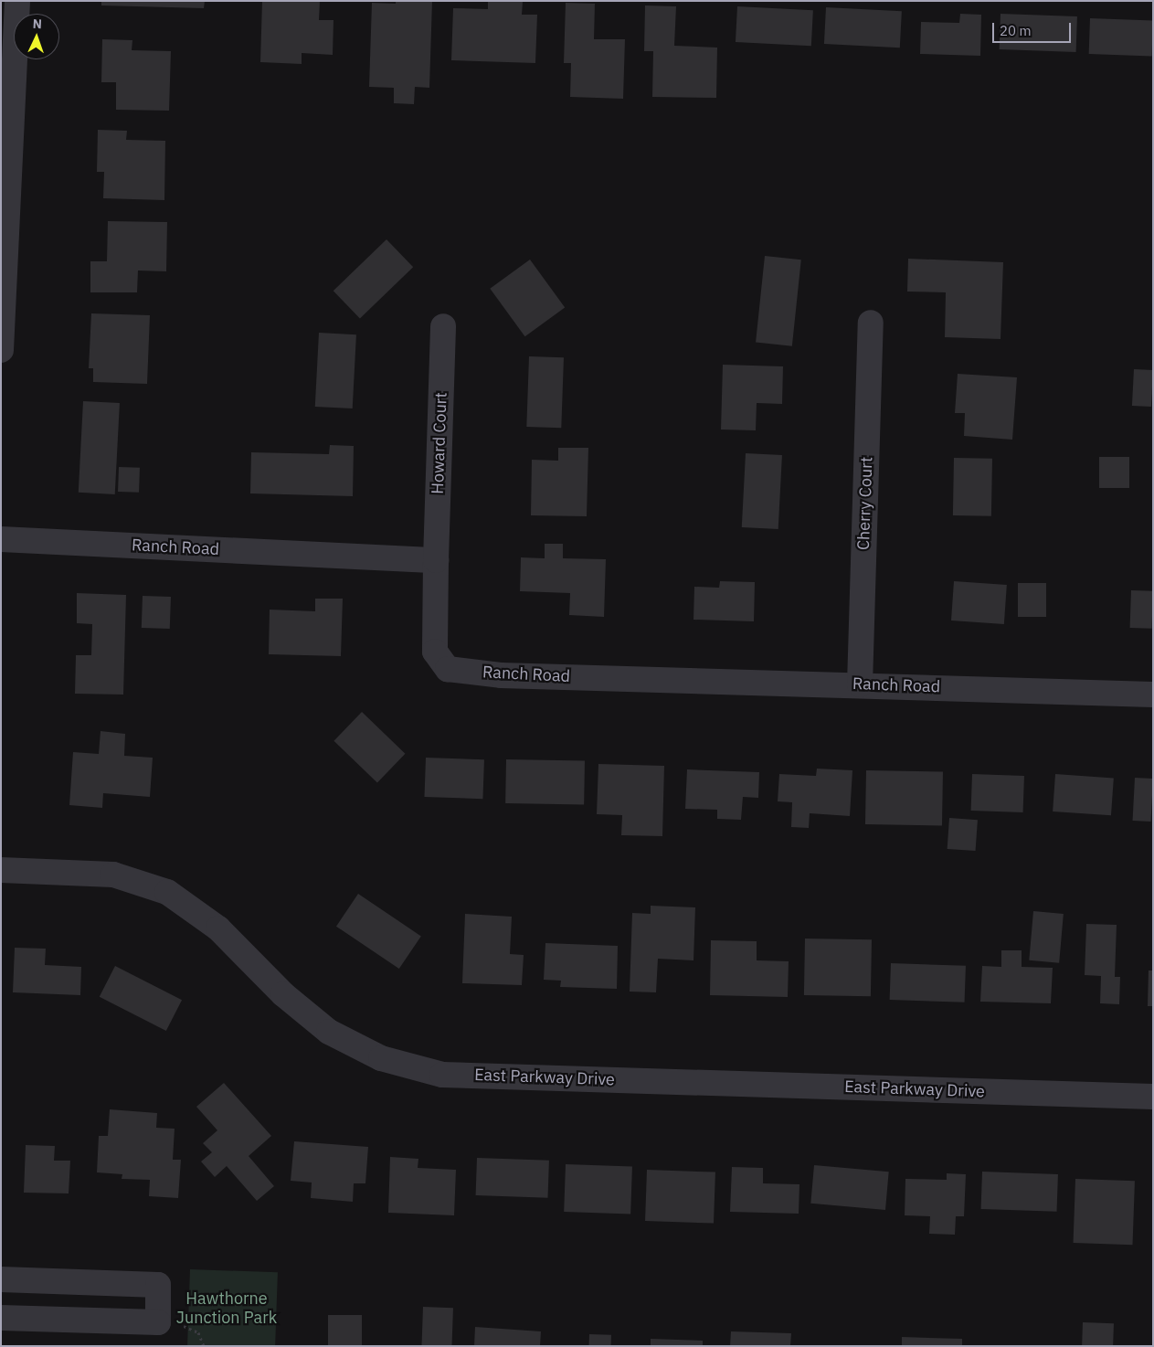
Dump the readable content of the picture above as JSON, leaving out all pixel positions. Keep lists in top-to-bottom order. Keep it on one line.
{"streets":{"street":["Howard Court","Cherry Court","Ranch Road","East Parkway Drive"]},"crossings":[["Howard Court","Ranch Road"],["Cherry Court","Ranch Road"]],"parks":["Hawthorne Junction Park"],"scale_bar":"20 m","north":"top"}
